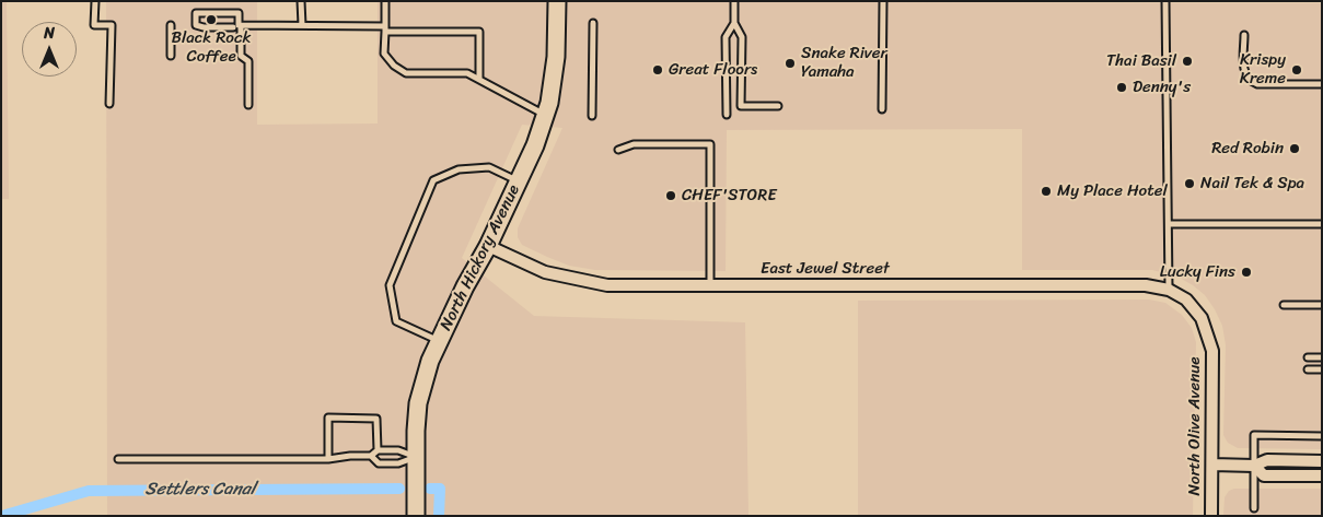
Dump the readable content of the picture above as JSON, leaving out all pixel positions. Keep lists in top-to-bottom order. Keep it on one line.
{"streets":{"street":["North Hickory Avenue","East Jewel Street","North Olive Avenue"]},"crossings":[["North Hickory Avenue","East Jewel Street"],["East Jewel Street","North Olive Avenue"]],"water":["Settlers Canal"],"places":["Black Rock Coffee","Thai Basil","Snake River Yamaha","Great Floors","Krispy Kreme","Denny's","Red Robin","Nail Tek & Spa","My Place Hotel","CHEF'STORE","Lucky Fins"],"north":"top"}
